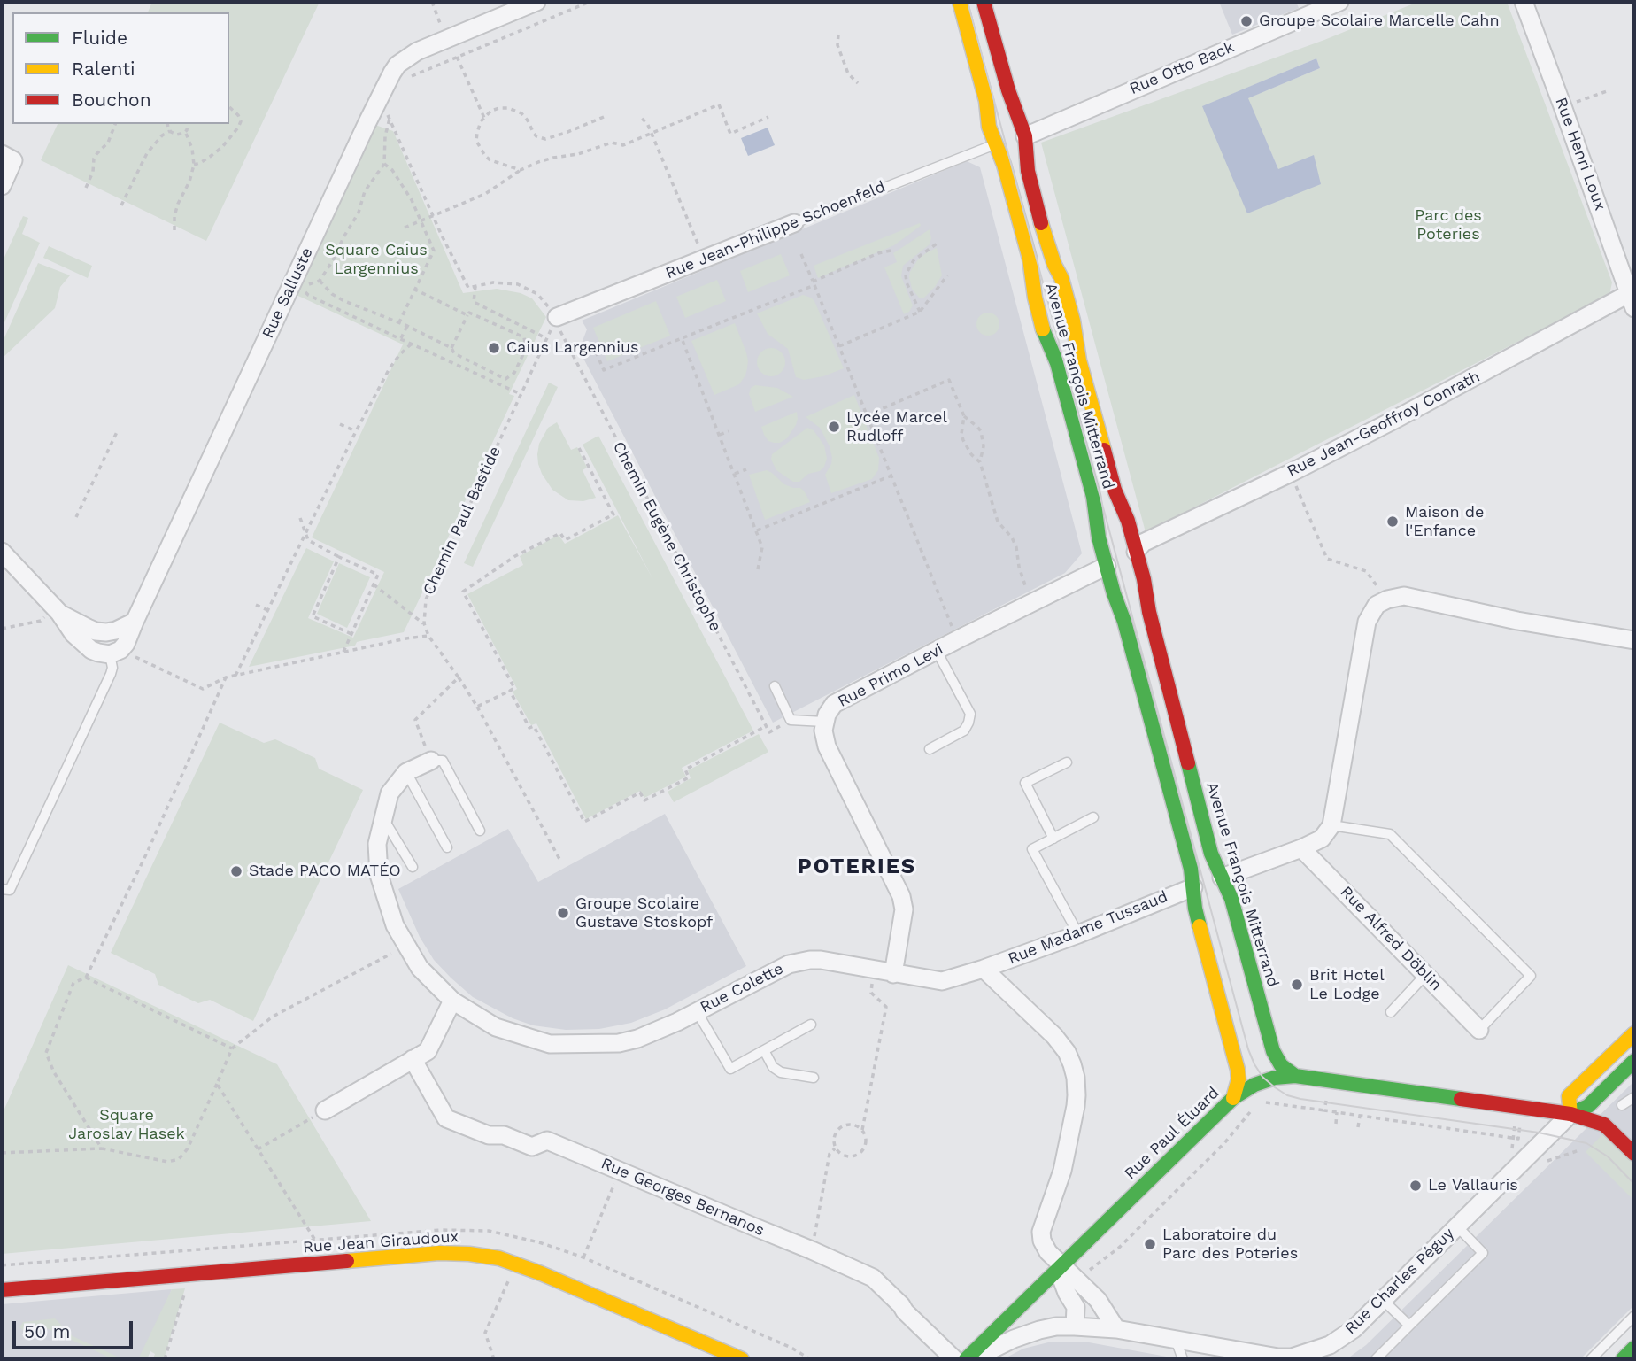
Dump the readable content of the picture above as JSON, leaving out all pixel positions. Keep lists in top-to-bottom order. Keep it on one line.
{"streets":{"main road":["Avenue François Mitterrand","Rue Paul Éluard","Rue Jean Giraudoux","Rue Charles Péguy"],"street":["Rue Otto Back","Rue Henri Loux","Rue Jean-Philippe Schoenfeld","Rue Salluste","Rue Jean-Geoffroy Conrath","Rue Primo Levi","Rue Madame Tussaud","Rue Alfred Döblin","Rue Colette","Rue Georges Bernanos"],"path":["Chemin Paul Bastide","Chemin Eugène Christophe"]},"crossings":[["Rue Otto Back","Avenue François Mitterrand"],["Rue Henri Loux","Rue Jean-Geoffroy Conrath"],["Rue Jean-Philippe Schoenfeld","Avenue François Mitterrand"],["Rue Jean-Philippe Schoenfeld","Chemin Paul Bastide"],["Rue Jean-Philippe Schoenfeld","Chemin Eugène Christophe"],["Avenue François Mitterrand","Rue Jean-Geoffroy Conrath"],["Avenue François Mitterrand","Rue Primo Levi"],["Avenue François Mitterrand","Rue Madame Tussaud"],["Avenue François Mitterrand","Rue Paul Éluard"],["Rue Jean-Geoffroy Conrath","Rue Primo Levi"],["Chemin Paul Bastide","Chemin Eugène Christophe"],["Rue Primo Levi","Rue Colette"],["Rue Madame Tussaud","Rue Colette"],["Rue Paul Éluard","Rue Charles Péguy"]],"districts":["POTERIES"],"parks":["Parc des Poteries","Square Caius Largennius","Square Jaroslav Hasek"],"places":["Groupe Scolaire Marcelle Cahn","Caius Largennius","Lycée Marcel Rudloff","Maison de l'Enfance","Stade PACO MATÉO","Groupe Scolaire Gustave Stoskopf","Brit Hotel Le Lodge","Le Vallauris","Laboratoire du Parc des Poteries"],"legend":["Fluide","Ralenti","Bouchon"],"scale_bar":"50 m"}
